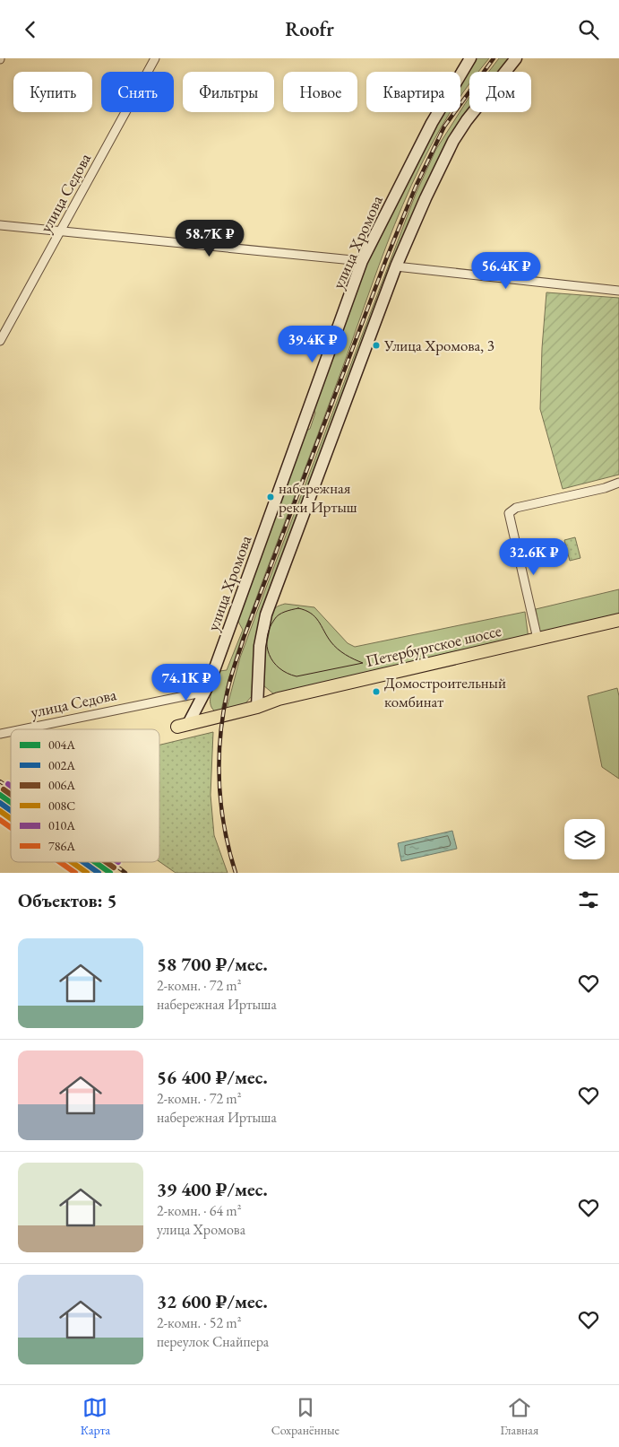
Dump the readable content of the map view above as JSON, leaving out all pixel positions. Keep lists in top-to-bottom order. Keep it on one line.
{"streets":{"main road":["Петербургское шоссе"],"street":["улица Седова","улица Хромова"]},"crossings":[["улица Седова","улица Хромова"],["улица Хромова","Петербургское шоссе"]],"places":["Улица Хромова, 3","набережная реки Иртыш","Домостроительный комбинат"],"lines":["transit line 010А","transit line 006А","transit line 004А","transit line 002А","transit line 008С","transit line 786А"],"legend":["004А","002А","006А","008С","010А","786А"],"page":{"header":"Roofr","chip":["Купить","Снять","Фильтры","Новое","Квартира","Дом"],"price":["58.7K ₽","56.4K ₽","39.4K ₽","32.6K ₽","74.1K ₽"],"heading":"Объектов: 5","list":[{"name":"58 700 ₽/мес.","note":"2-комн. · 72 m² · набережная Иртыша"},{"name":"56 400 ₽/мес.","note":"2-комн. · 72 m² · набережная Иртыша"},{"name":"39 400 ₽/мес.","note":"2-комн. · 64 m² · улица Хромова"},{"name":"32 600 ₽/мес.","note":"2-комн. · 52 m² · переулок Снайпера"}],"tabs":["Карта","Сохранённые","Главная"]}}
